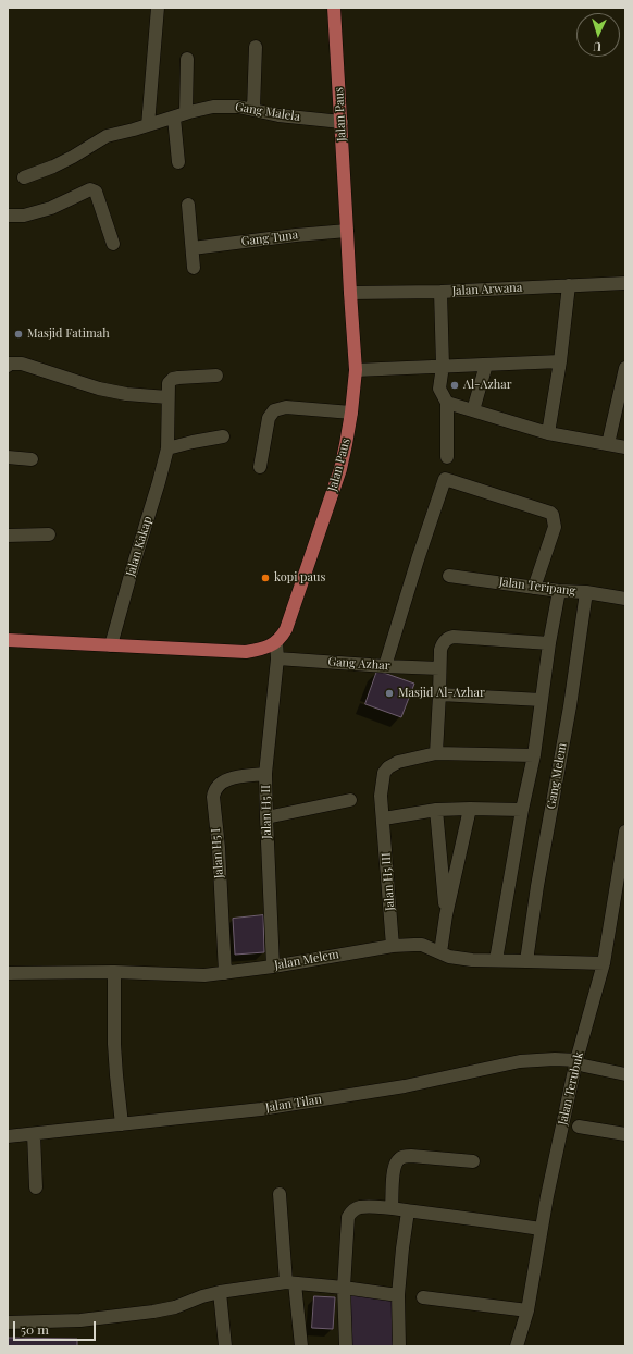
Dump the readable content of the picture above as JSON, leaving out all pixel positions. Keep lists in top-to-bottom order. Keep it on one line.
{"streets":{"main road":["Jalan Paus"],"street":["Gang Malela","Gang Tuna","Jalan Arwana","Jalan Kakap","Jalan Teripang","Gang Azhar","Gang Melem","Jalan H5 II","Jalan H5 I","Jalan H5 III","Jalan Melem","Jalan Terubuk","Jalan Tilan"]},"crossings":[["Gang Malela","Jalan Paus"],["Jalan Paus","Gang Tuna"],["Jalan Paus","Jalan Arwana"],["Jalan Paus","Jalan H5 II"],["Jalan Teripang","Gang Melem"],["Gang Azhar","Jalan H5 II"],["Gang Melem","Jalan Melem"],["Jalan H5 II","Jalan H5 I"],["Jalan H5 II","Jalan Melem"],["Jalan H5 I","Jalan Melem"],["Jalan H5 III","Jalan Melem"],["Jalan Melem","Jalan Terubuk"],["Jalan Terubuk","Jalan Tilan"]],"places":["Masjid Fatimah","Al-Azhar","kopi paus","Masjid Al-Azhar"],"scale_bar":"50 m","north":"bottom"}
